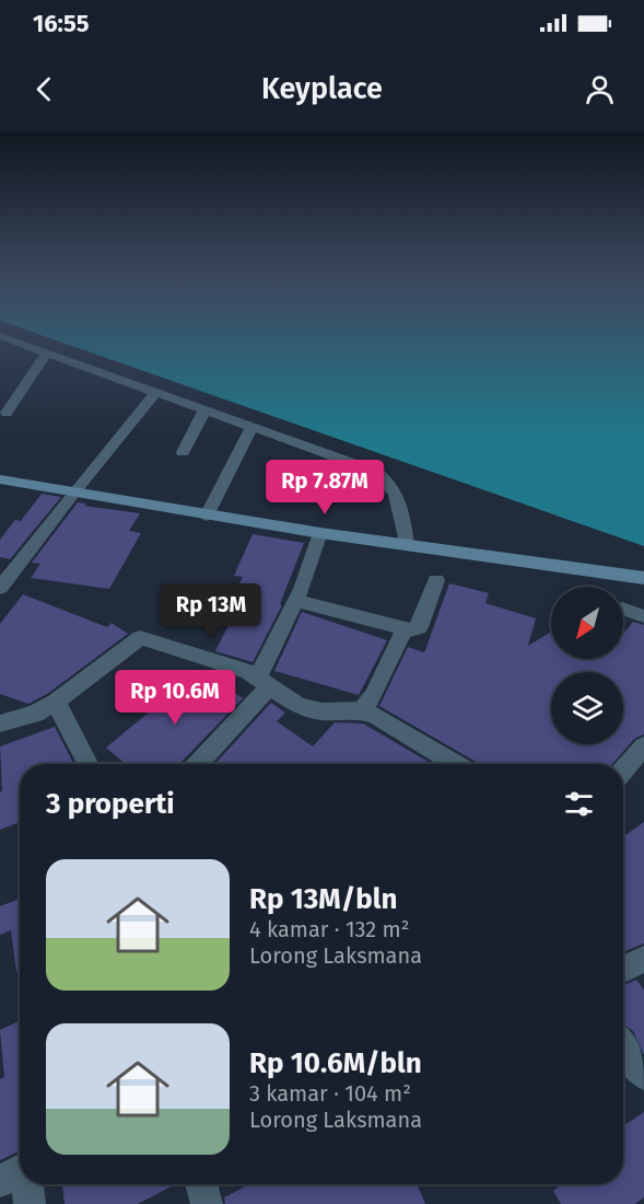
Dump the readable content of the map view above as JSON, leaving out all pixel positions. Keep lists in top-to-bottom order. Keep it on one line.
{"north":"bottom left","page":{"status":"16:55","header":"Keyplace","price":["Rp 7.87M","Rp 13M","Rp 10.6M"],"heading":"3 properti","list":[{"name":"Rp 13M/bln","note":"4 kamar · 132 m² · Lorong Laksmana"},{"name":"Rp 10.6M/bln","note":"3 kamar · 104 m² · Lorong Laksmana"}]}}
